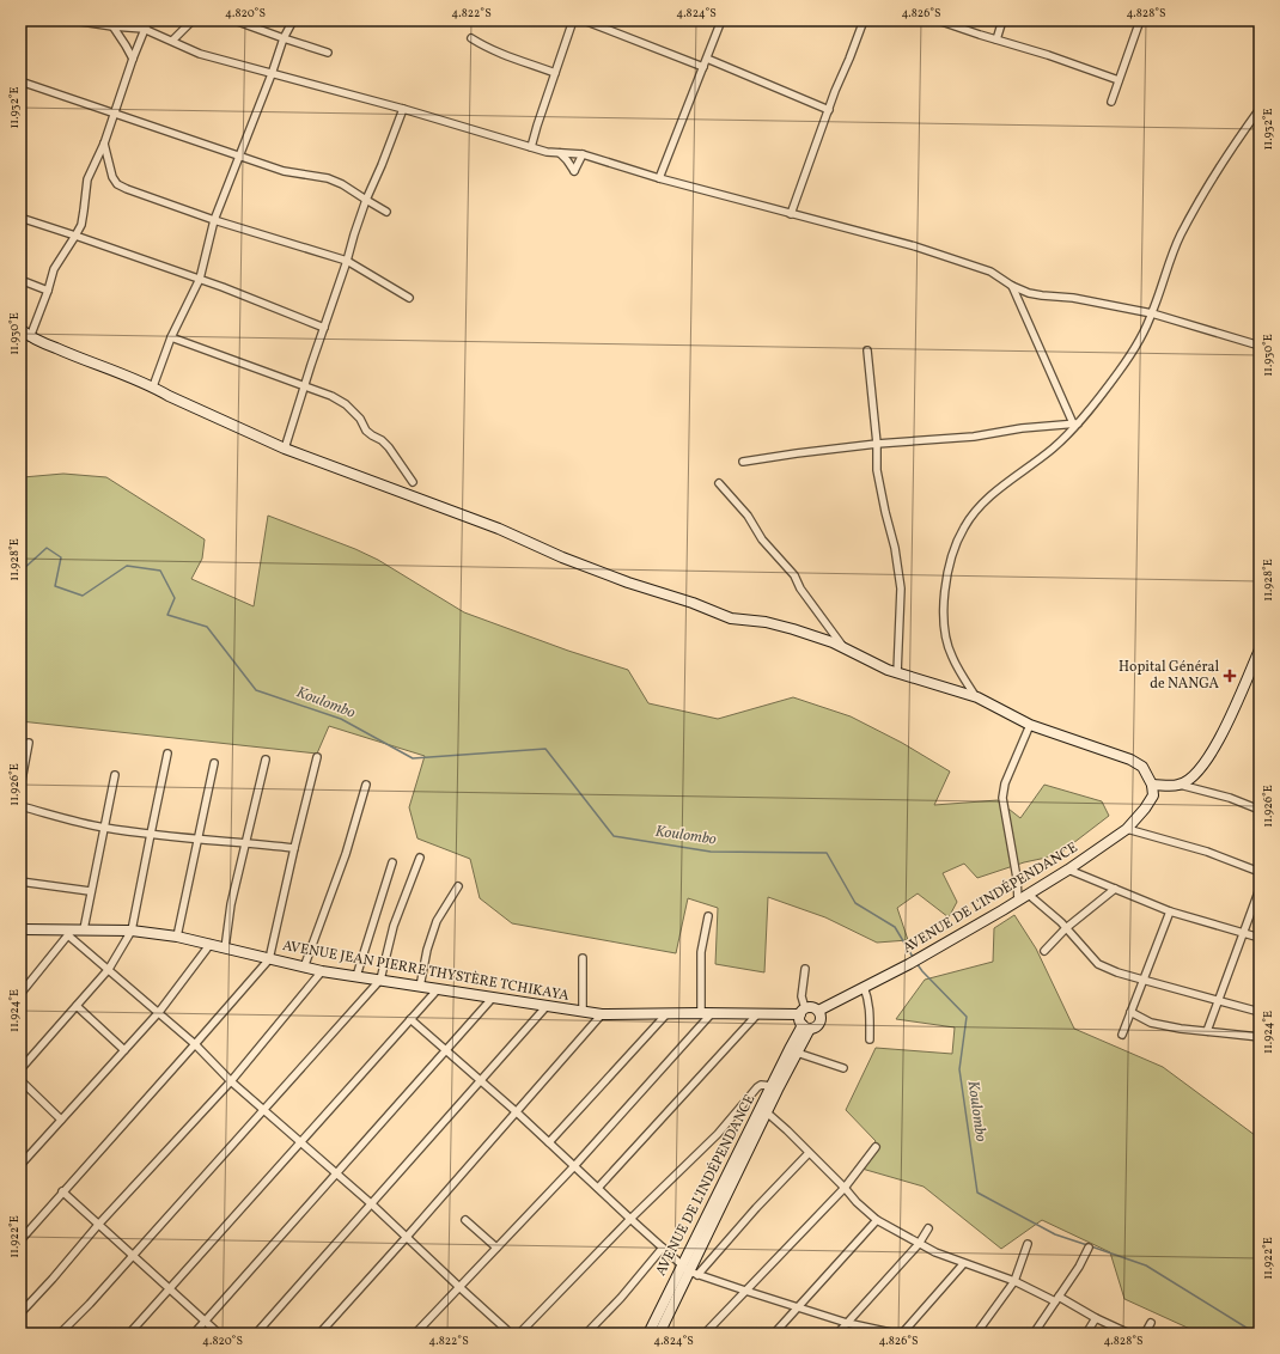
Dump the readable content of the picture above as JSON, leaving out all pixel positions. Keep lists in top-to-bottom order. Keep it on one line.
{"streets":{"street":["AVENUE DE L'INDÉPENDANCE","AVENUE JEAN PIERRE THYSTÈRE TCHIKAYA"]},"crossings":[["AVENUE DE L'INDÉPENDANCE","AVENUE JEAN PIERRE THYSTÈRE TCHIKAYA"]],"water":["Koulombo"],"places":{"health":["Hopital Général de NANGA"]},"coordinates":["4.820°S","4.822°S","4.824°S","4.826°S","4.828°S","11.932°E","11.930°E","11.928°E","11.926°E","11.924°E","11.922°E"]}
